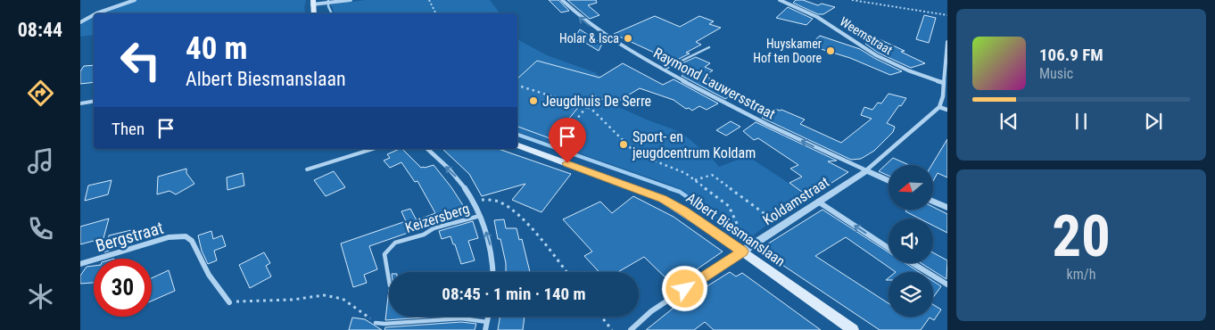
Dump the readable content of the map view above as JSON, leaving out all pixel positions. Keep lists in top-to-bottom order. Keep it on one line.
{"streets":{"main road":["Albert Biesmanslaan"],"street":["Weemstraat","Raymond Lauwersstraat","Koldamstraat","Bergstraat"],"lane":["Keizersberg"]},"crossings":[["Raymond Lauwersstraat","Koldamstraat"],["Koldamstraat","Albert Biesmanslaan"]],"one_way":["Raymond Lauwersstraat"],"places":["Holar & Isca","Huyskamer Hof ten Doore","Jeugdhuis De Serre","Sport- en jeugdcentrum Koldam"],"north":"left","page":{"tabs":"08:44","turn":["40 m","Albert Biesmanslaan"],"song":["106.9 FM","Music"],"then":"Then","tile":["20","km/h"],"limit":"30","trip":"08:45 · 1 min · 140 m"}}
